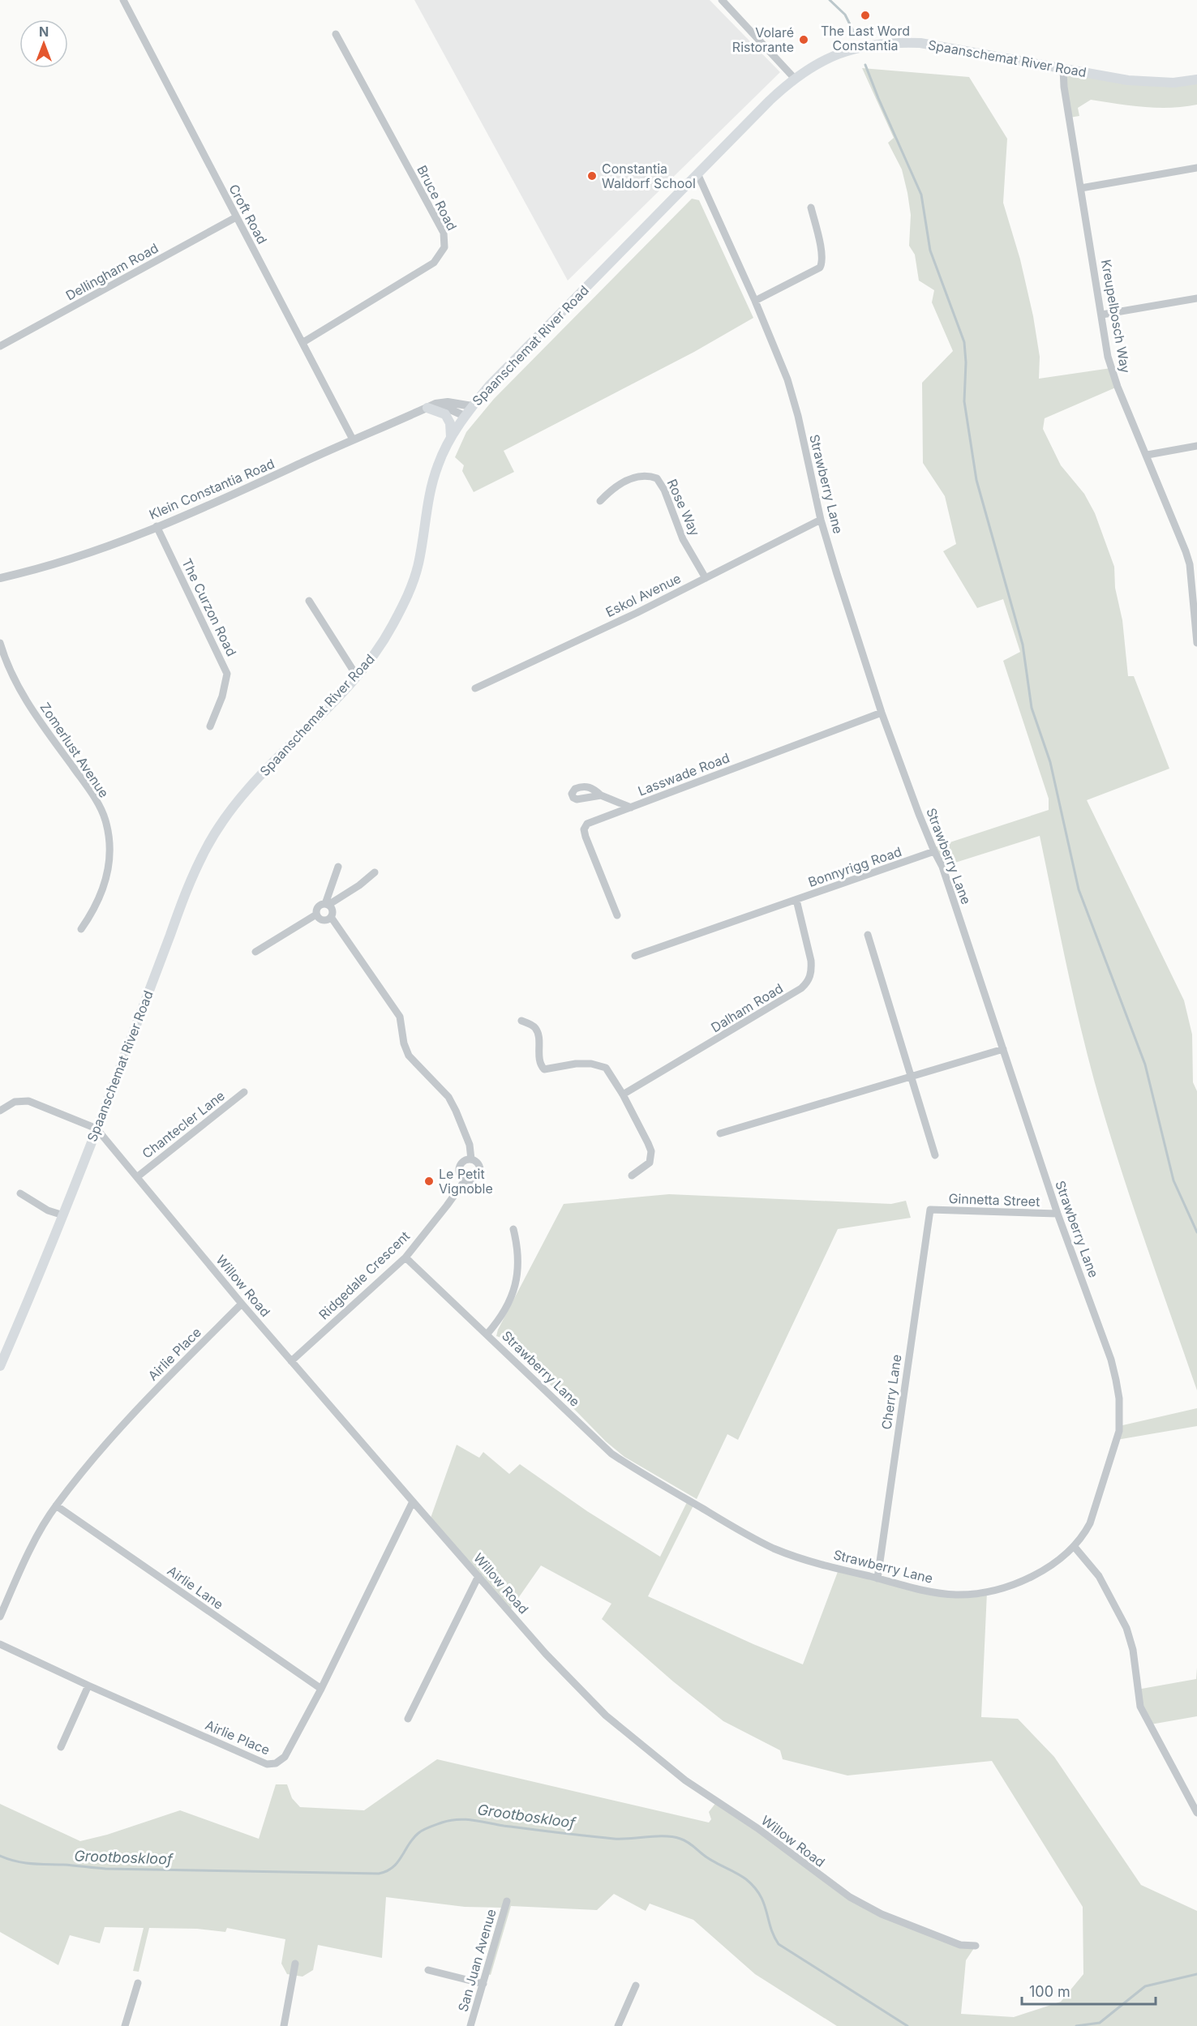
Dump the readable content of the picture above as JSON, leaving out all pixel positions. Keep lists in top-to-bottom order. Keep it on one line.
{"streets":{"main road":["Spaanschemat River Road"],"street":["Bruce Road","Croft Road","Dellingham Road","Kreupelbosch Way","Strawberry Lane","Klein Constantia Road","Rose Way","Eskol Avenue","The Curzon Road","Zomerlust Avenue","Lasswade Road","Bonnyrigg Road","Dalham Road","Chantecler Lane","Ginnetta Street","Ridgedale Crescent","Willow Road","Airlie Place","Cherry Lane","Airlie Lane","San Juan Avenue"]},"crossings":[["Spaanschemat River Road","Kreupelbosch Way"],["Spaanschemat River Road","Strawberry Lane"],["Spaanschemat River Road","Klein Constantia Road"],["Spaanschemat River Road","Willow Road"],["Bruce Road","Croft Road"],["Croft Road","Dellingham Road"],["Croft Road","Klein Constantia Road"],["Strawberry Lane","Eskol Avenue"],["Strawberry Lane","Lasswade Road"],["Strawberry Lane","Bonnyrigg Road"],["Strawberry Lane","Ginnetta Street"],["Strawberry Lane","Ridgedale Crescent"],["Strawberry Lane","Cherry Lane"],["Klein Constantia Road","The Curzon Road"],["Rose Way","Eskol Avenue"],["Bonnyrigg Road","Dalham Road"],["Chantecler Lane","Willow Road"],["Ginnetta Street","Cherry Lane"],["Ridgedale Crescent","Willow Road"],["Willow Road","Airlie Place"],["Airlie Place","Airlie Lane"]],"water":["Grootboskloof"],"places":["The Last Word Constantia","Volaré Ristorante","Constantia Waldorf School","Le Petit Vignoble"],"scale_bar":"100 m","north":"top"}
